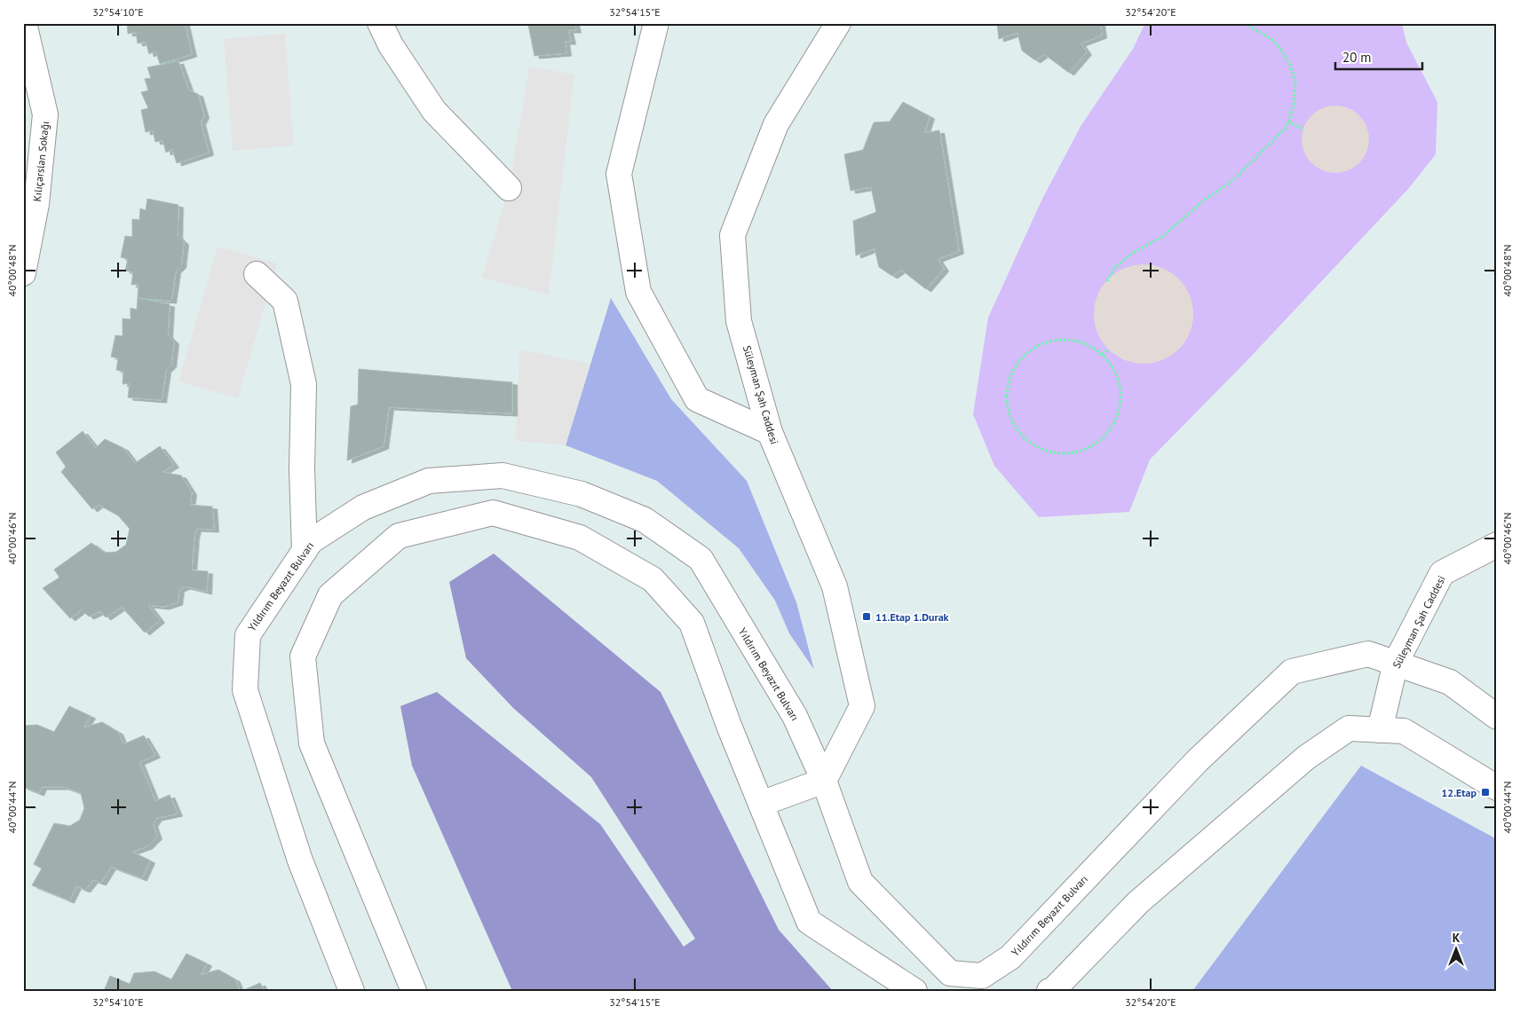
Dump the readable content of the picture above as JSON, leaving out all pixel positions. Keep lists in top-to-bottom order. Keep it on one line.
{"streets":{"street":["Kılıçarslan Sokağı","Süleyman Şah Caddesi","Yıldırım Beyazıt Bulvarı"]},"crossings":[["Süleyman Şah Caddesi","Yıldırım Beyazıt Bulvarı"]],"places":{"transit":["11.Etap 1.Durak","12.Etap"]},"scale_bar":"20 m","north":"top","coordinates":["32°54'10\"E","32°54'15\"E","32°54'20\"E","40°00'48\"N","40°00'46\"N","40°00'44\"N"]}
